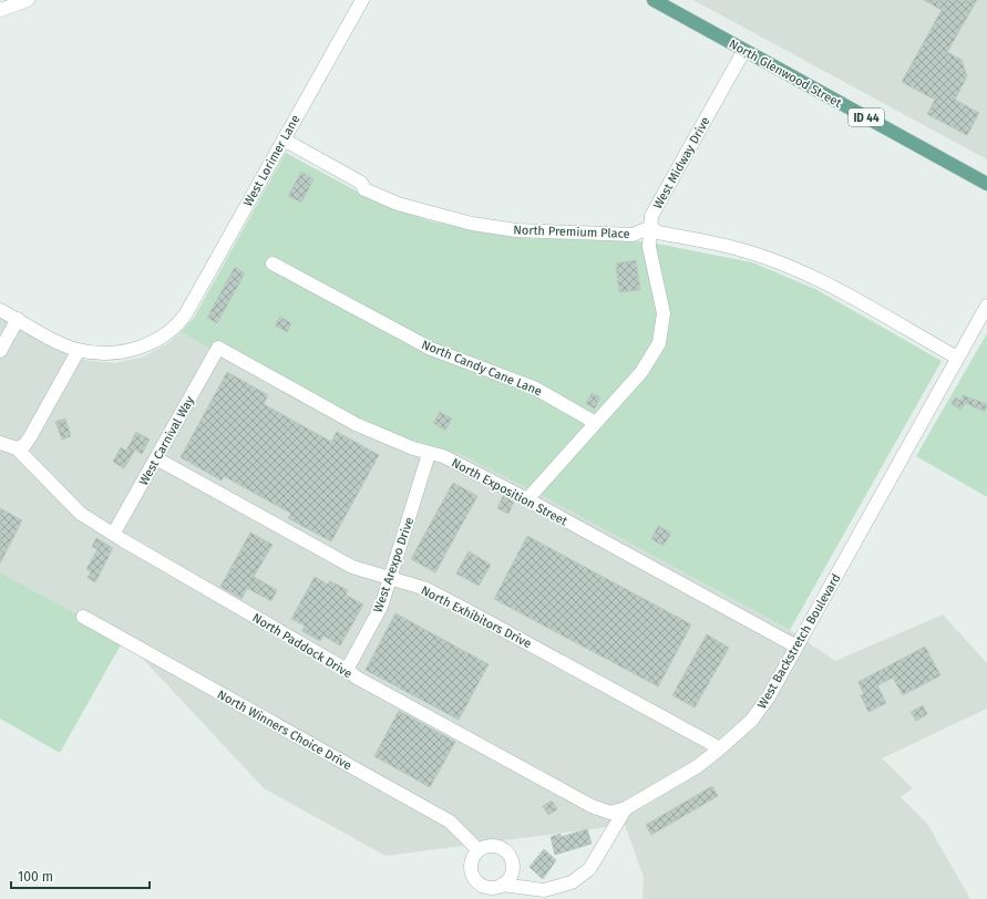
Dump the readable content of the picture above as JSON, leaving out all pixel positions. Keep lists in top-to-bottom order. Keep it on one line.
{"streets":{"main road":["North Glenwood Street","ID 44"],"street":["West Lorimer Lane","West Midway Drive","North Premium Place","North Candy Cane Lane","West Carnival Way","North Exposition Street","West Arexpo Drive","North Exhibitors Drive","West Backstretch Boulevard","North Paddock Drive","North Winners Choice Drive"]},"crossings":[["North Glenwood Street","West Midway Drive"],["West Lorimer Lane","North Premium Place"],["West Midway Drive","North Premium Place"],["West Midway Drive","North Candy Cane Lane"],["West Midway Drive","North Exposition Street"],["West Carnival Way","North Exposition Street"],["West Carnival Way","North Exhibitors Drive"],["West Carnival Way","North Paddock Drive"],["North Exposition Street","West Arexpo Drive"],["North Exposition Street","West Backstretch Boulevard"],["West Arexpo Drive","North Exhibitors Drive"],["West Arexpo Drive","North Paddock Drive"],["North Exhibitors Drive","West Backstretch Boulevard"],["West Backstretch Boulevard","North Paddock Drive"],["West Backstretch Boulevard","North Winners Choice Drive"]],"scale_bar":"100 m"}
